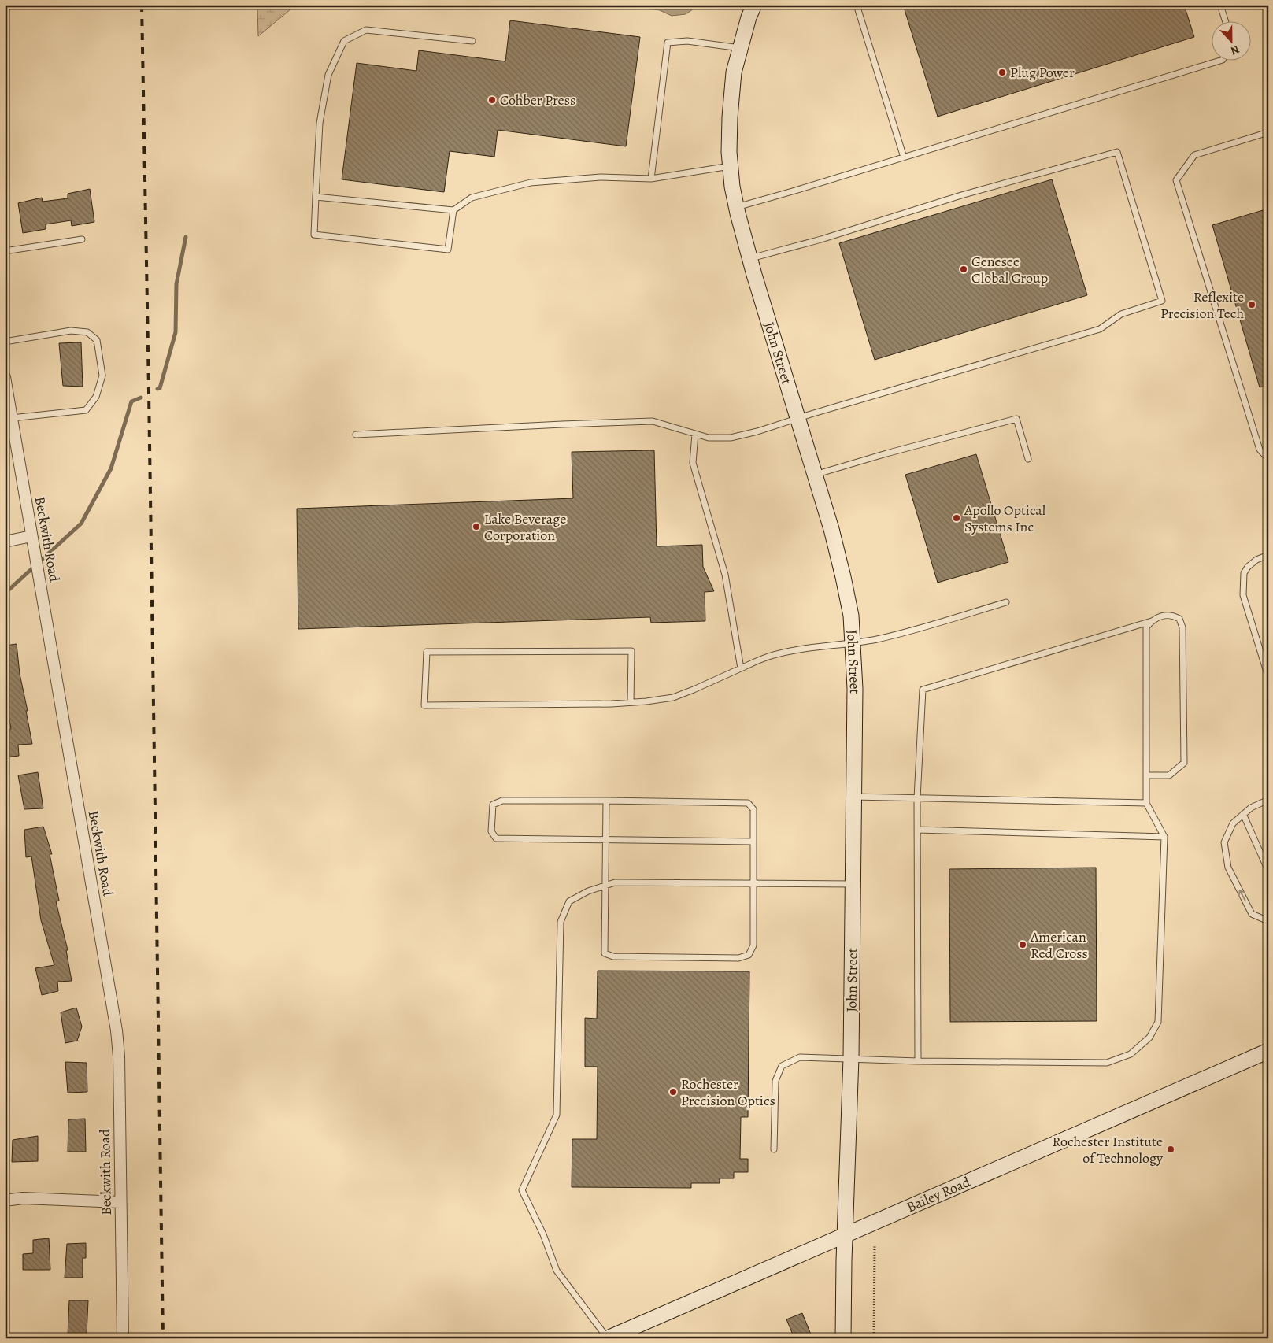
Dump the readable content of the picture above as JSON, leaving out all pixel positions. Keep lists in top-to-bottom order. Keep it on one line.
{"streets":{"street":["John Street","Beckwith Road","Bailey Road"]},"crossings":[["John Street","Bailey Road"]],"places":["Plug Power","Cohber Press","Genesee Global Group","Reflexite Precision Tech","Apollo Optical Systems Inc","Lake Beverage Corporation","American Red Cross","Rochester Precision Optics","Rochester Institute of Technology"],"north":"bottom"}
